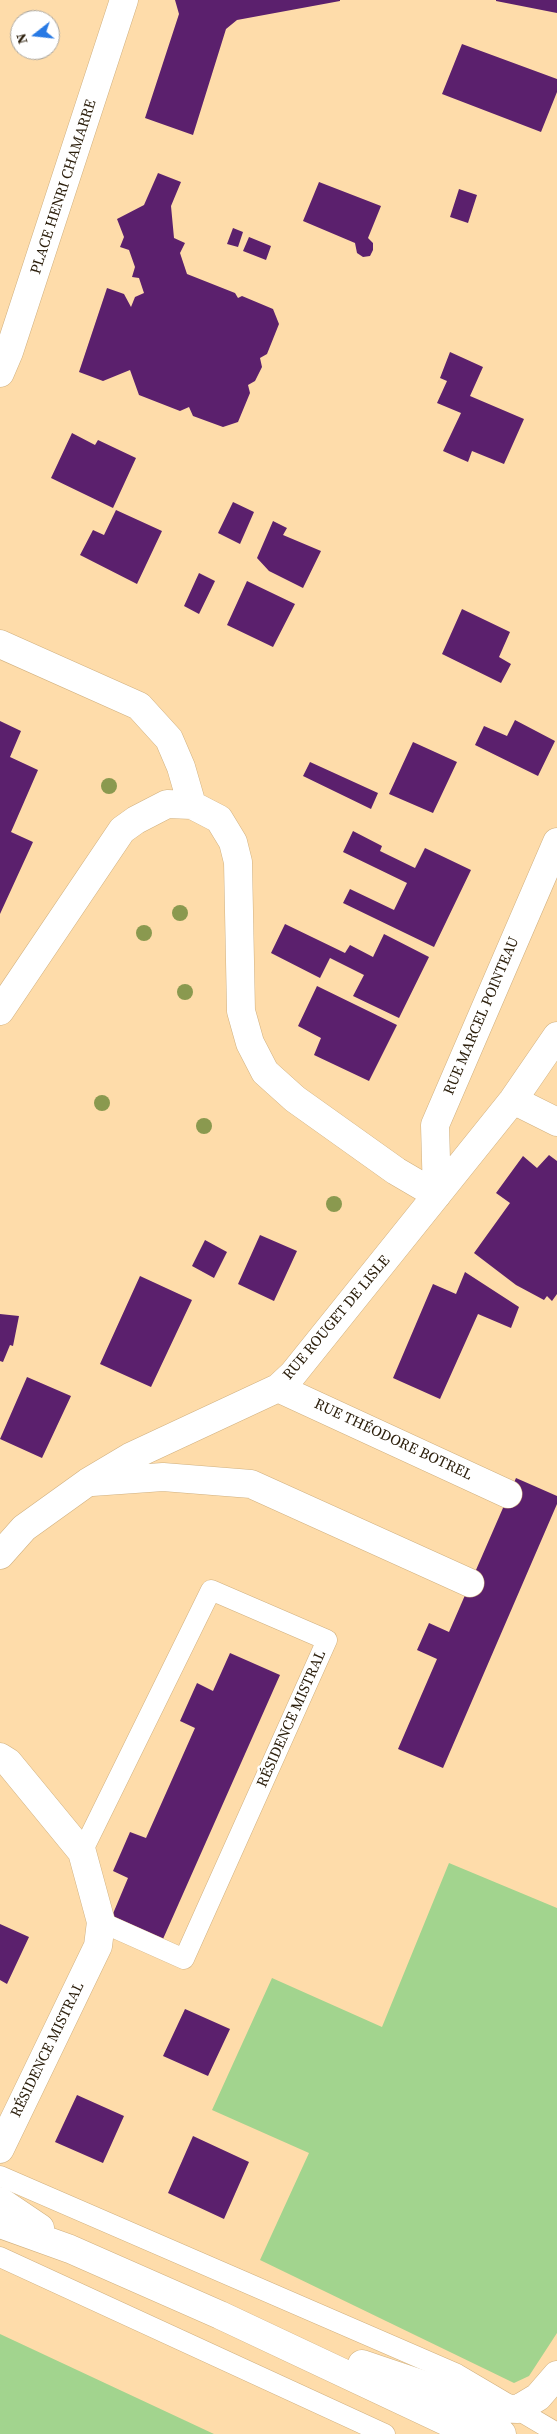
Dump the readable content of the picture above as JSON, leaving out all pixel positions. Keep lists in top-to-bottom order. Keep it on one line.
{"streets":{"street":["PLACE HENRI CHAMARRE","RUE MARCEL POINTEAU","RUE ROUGET DE LISLE","RUE THÉODORE BOTREL","RÉSIDENCE MISTRAL"]},"crossings":[["RUE MARCEL POINTEAU","RUE ROUGET DE LISLE"],["RUE ROUGET DE LISLE","RUE THÉODORE BOTREL"]],"north":"left"}
